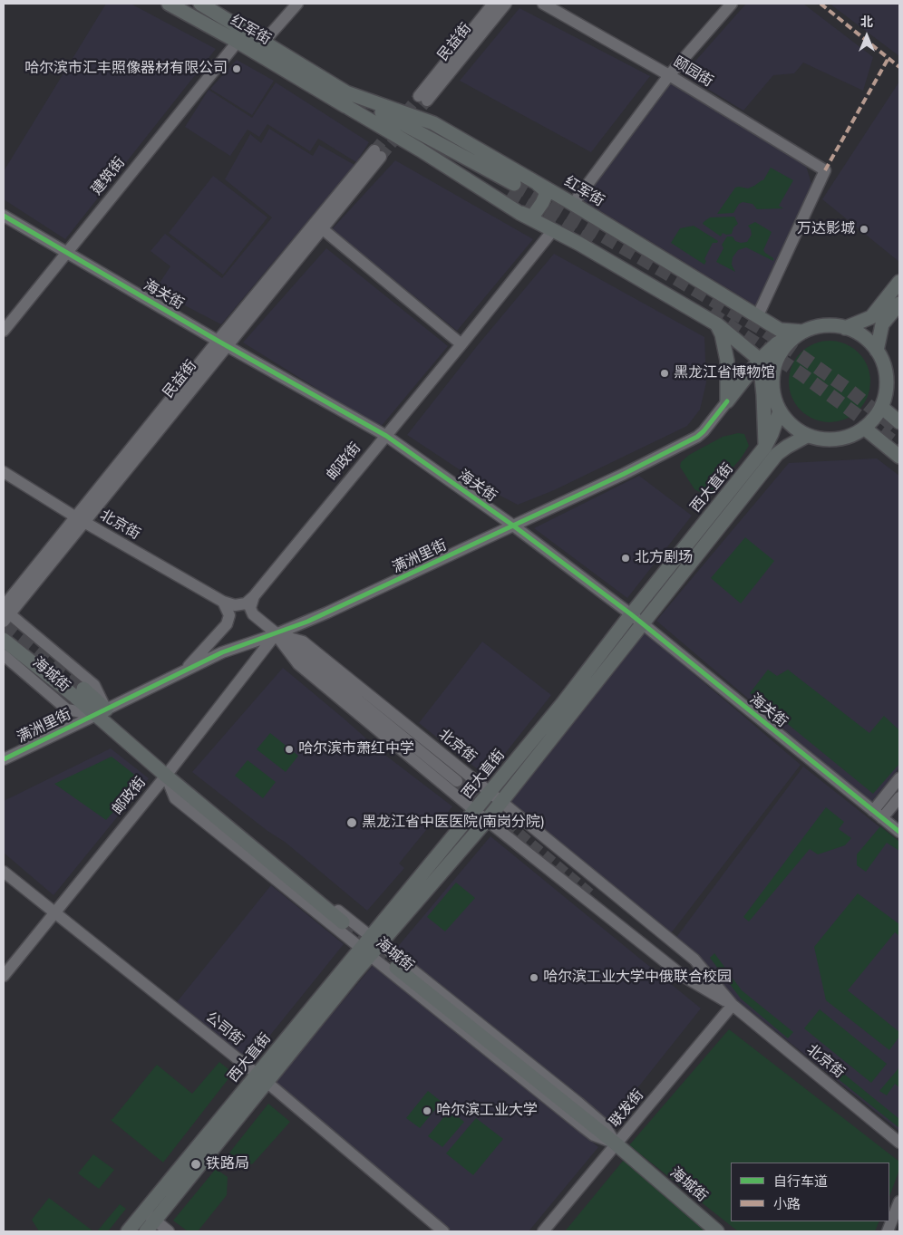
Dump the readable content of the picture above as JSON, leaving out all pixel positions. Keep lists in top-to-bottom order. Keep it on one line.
{"streets":{"main road":["红军街","西大直街","海城街"],"street":["民益街","颐园街","建筑街","海关街","邮政街","北京街","满洲里街","公司街","联发街"]},"crossings":[["红军街","颐园街"],["红军街","建筑街"],["红军街","邮政街"],["红军街","西大直街"],["民益街","海关街"],["民益街","北京街"],["民益街","海城街"],["建筑街","海关街"],["海关街","邮政街"],["海关街","西大直街"],["海关街","满洲里街"],["邮政街","北京街"],["邮政街","满洲里街"],["邮政街","海城街"],["邮政街","公司街"],["西大直街","北京街"],["西大直街","海城街"],["西大直街","公司街"],["北京街","满洲里街"],["北京街","联发街"],["满洲里街","海城街"],["海城街","联发街"]],"places":["哈尔滨市汇丰照像器材有限公司","万达影城","黑龙江省博物馆","北方剧场","哈尔滨市萧红中学","黑龙江省中医医院(南岗分院)","哈尔滨工业大学中俄联合校园","哈尔滨工业大学","铁路局"],"legend":["自行车道","小路"],"north":"top"}
